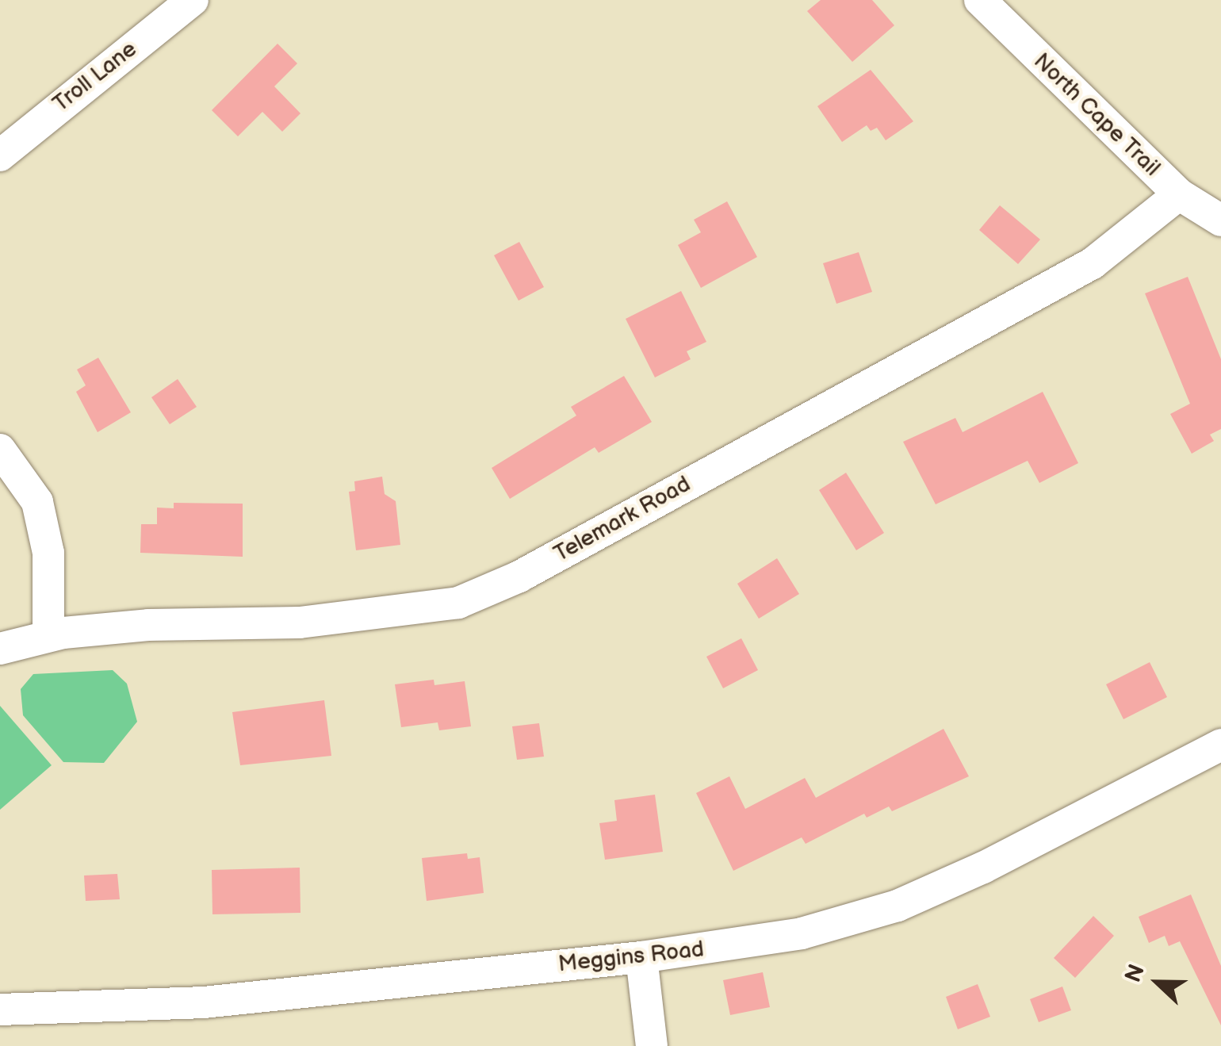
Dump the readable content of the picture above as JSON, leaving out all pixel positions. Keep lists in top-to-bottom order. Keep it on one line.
{"streets":{"street":["Troll Lane","North Cape Trail","Telemark Road","Meggins Road"]},"crossings":[["North Cape Trail","Telemark Road"]],"north":"left"}
